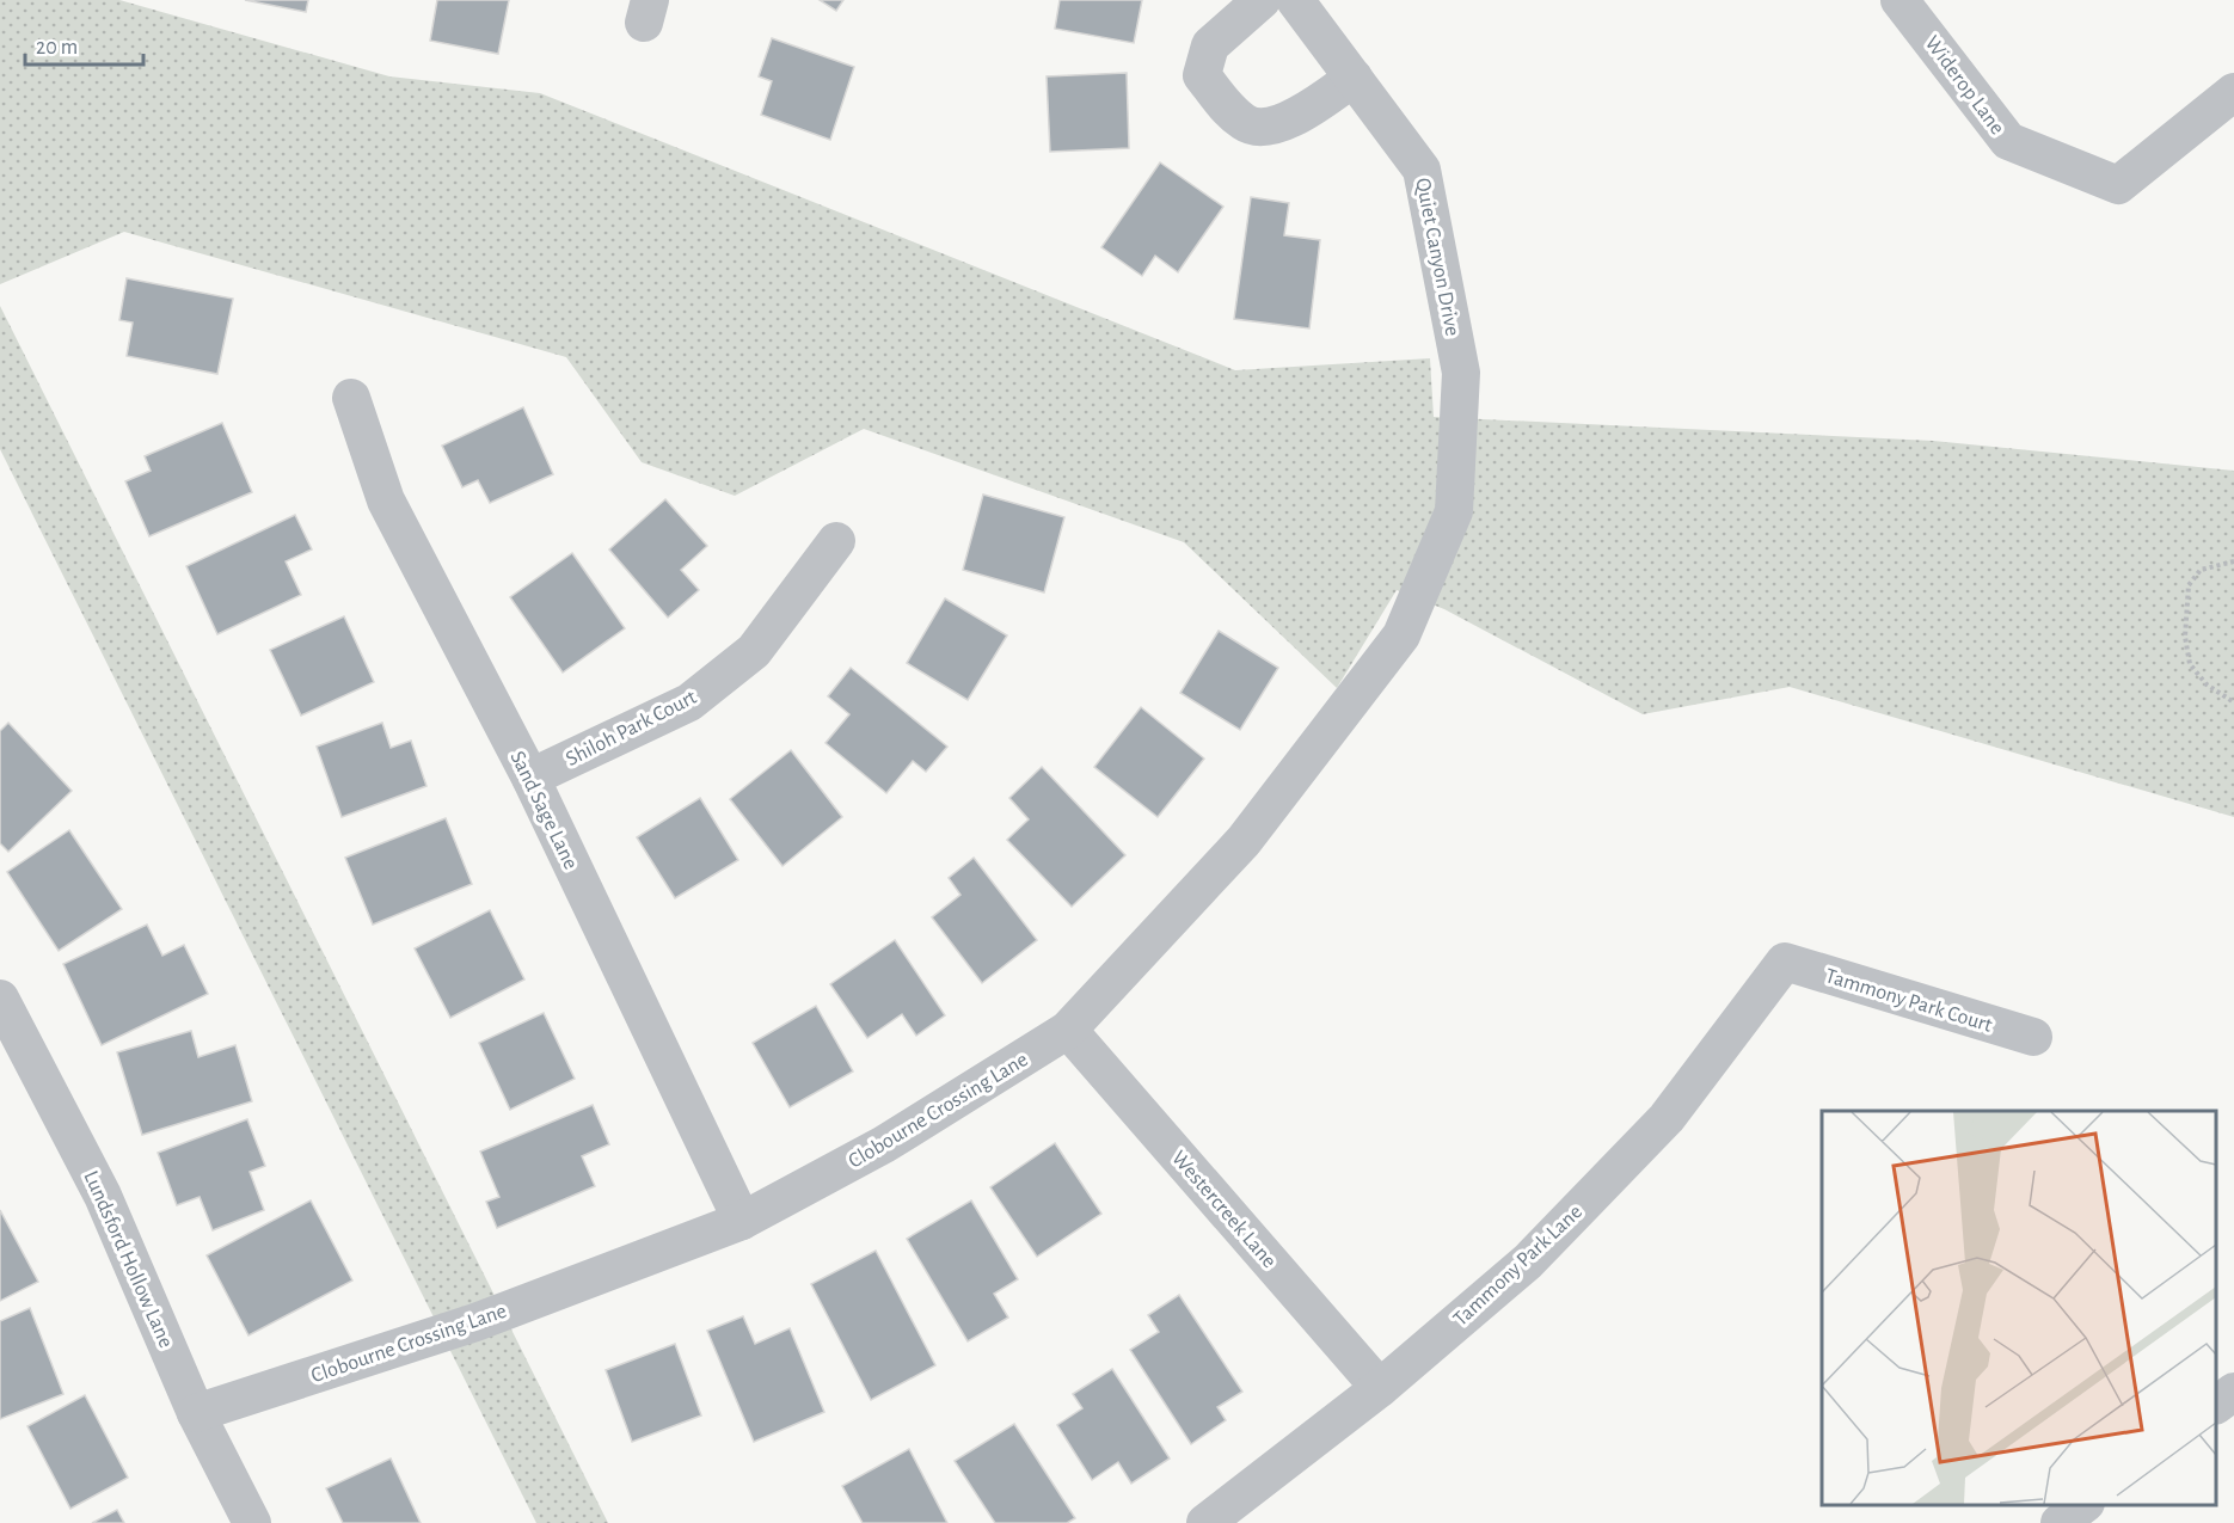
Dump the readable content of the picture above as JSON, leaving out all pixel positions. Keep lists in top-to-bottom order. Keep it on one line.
{"streets":{"street":["Widerop Lane","Quiet Canyon Drive","Shiloh Park Court","Sand Sage Lane","Tammony Park Court","Clobourne Crossing Lane","Westercreek Lane","Lundsford Hollow Lane","Tammony Park Lane"]},"crossings":[["Quiet Canyon Drive","Clobourne Crossing Lane"],["Shiloh Park Court","Sand Sage Lane"],["Sand Sage Lane","Clobourne Crossing Lane"],["Tammony Park Court","Tammony Park Lane"],["Clobourne Crossing Lane","Westercreek Lane"],["Clobourne Crossing Lane","Lundsford Hollow Lane"],["Westercreek Lane","Tammony Park Lane"]],"scale_bar":"20 m"}
